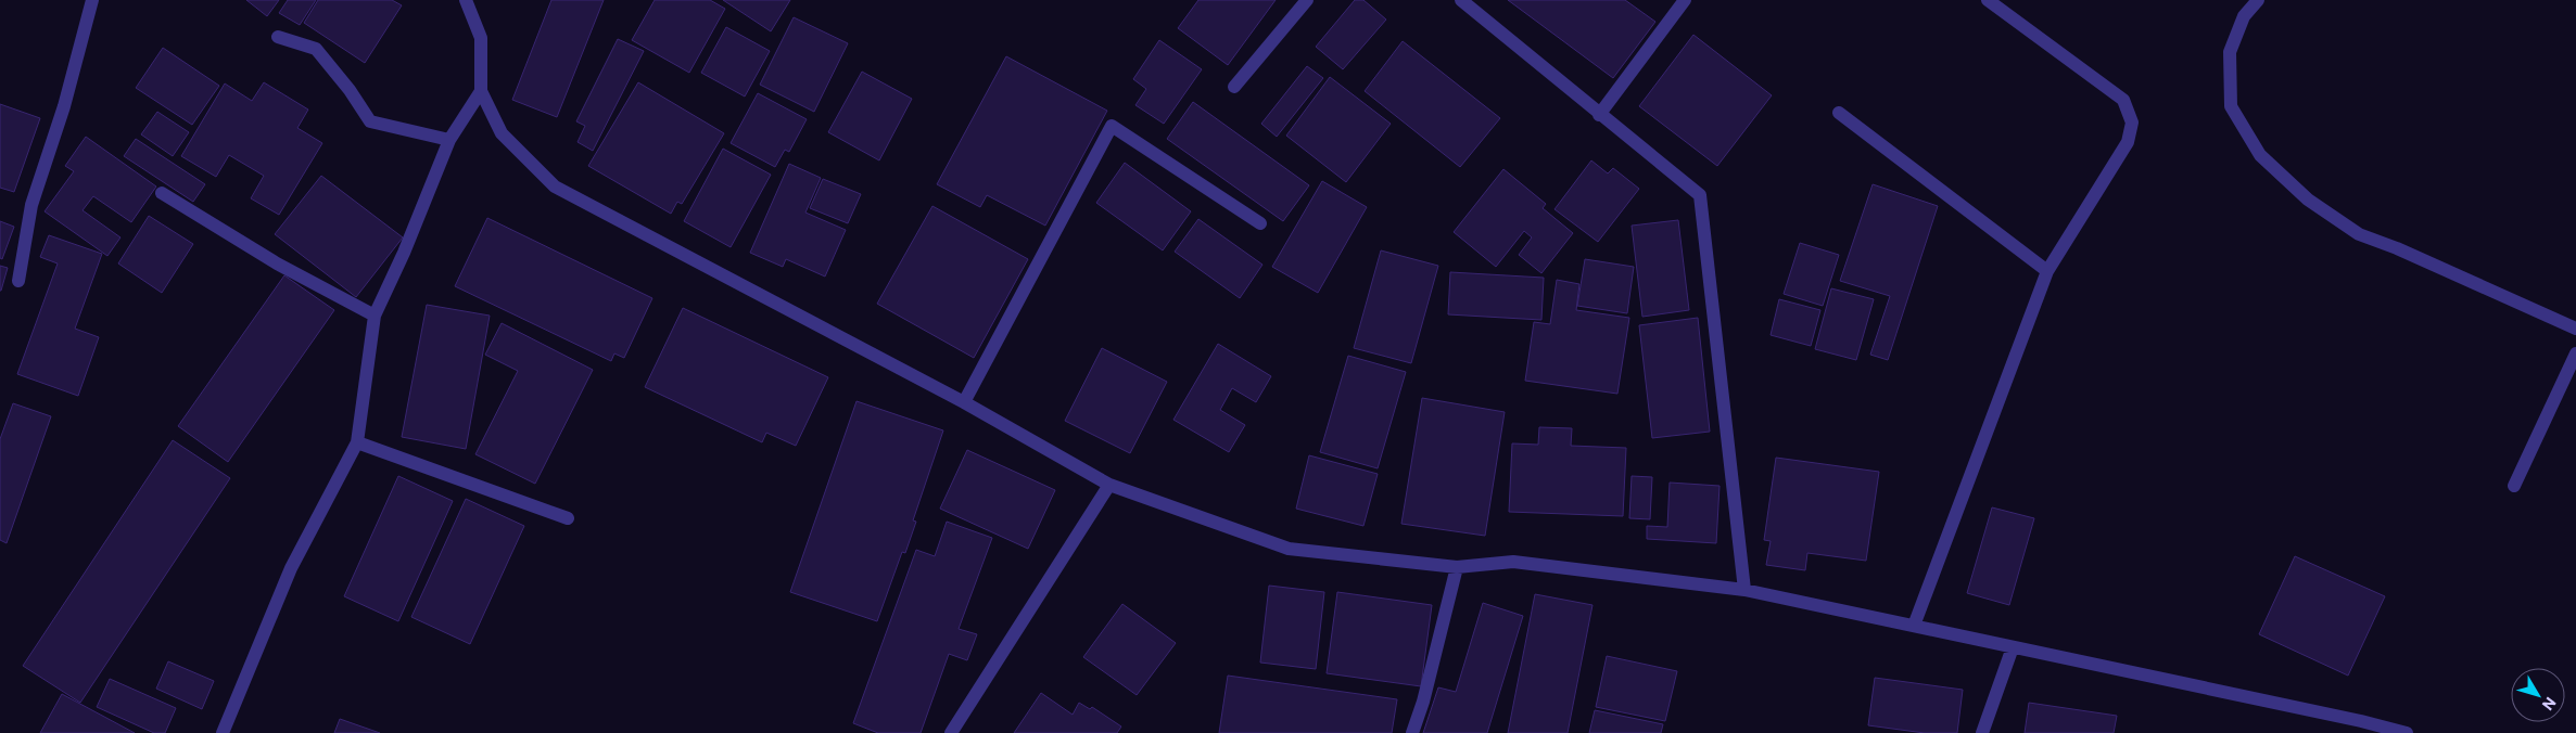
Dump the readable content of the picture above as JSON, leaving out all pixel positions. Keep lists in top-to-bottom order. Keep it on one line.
{"north":"bottom right"}
